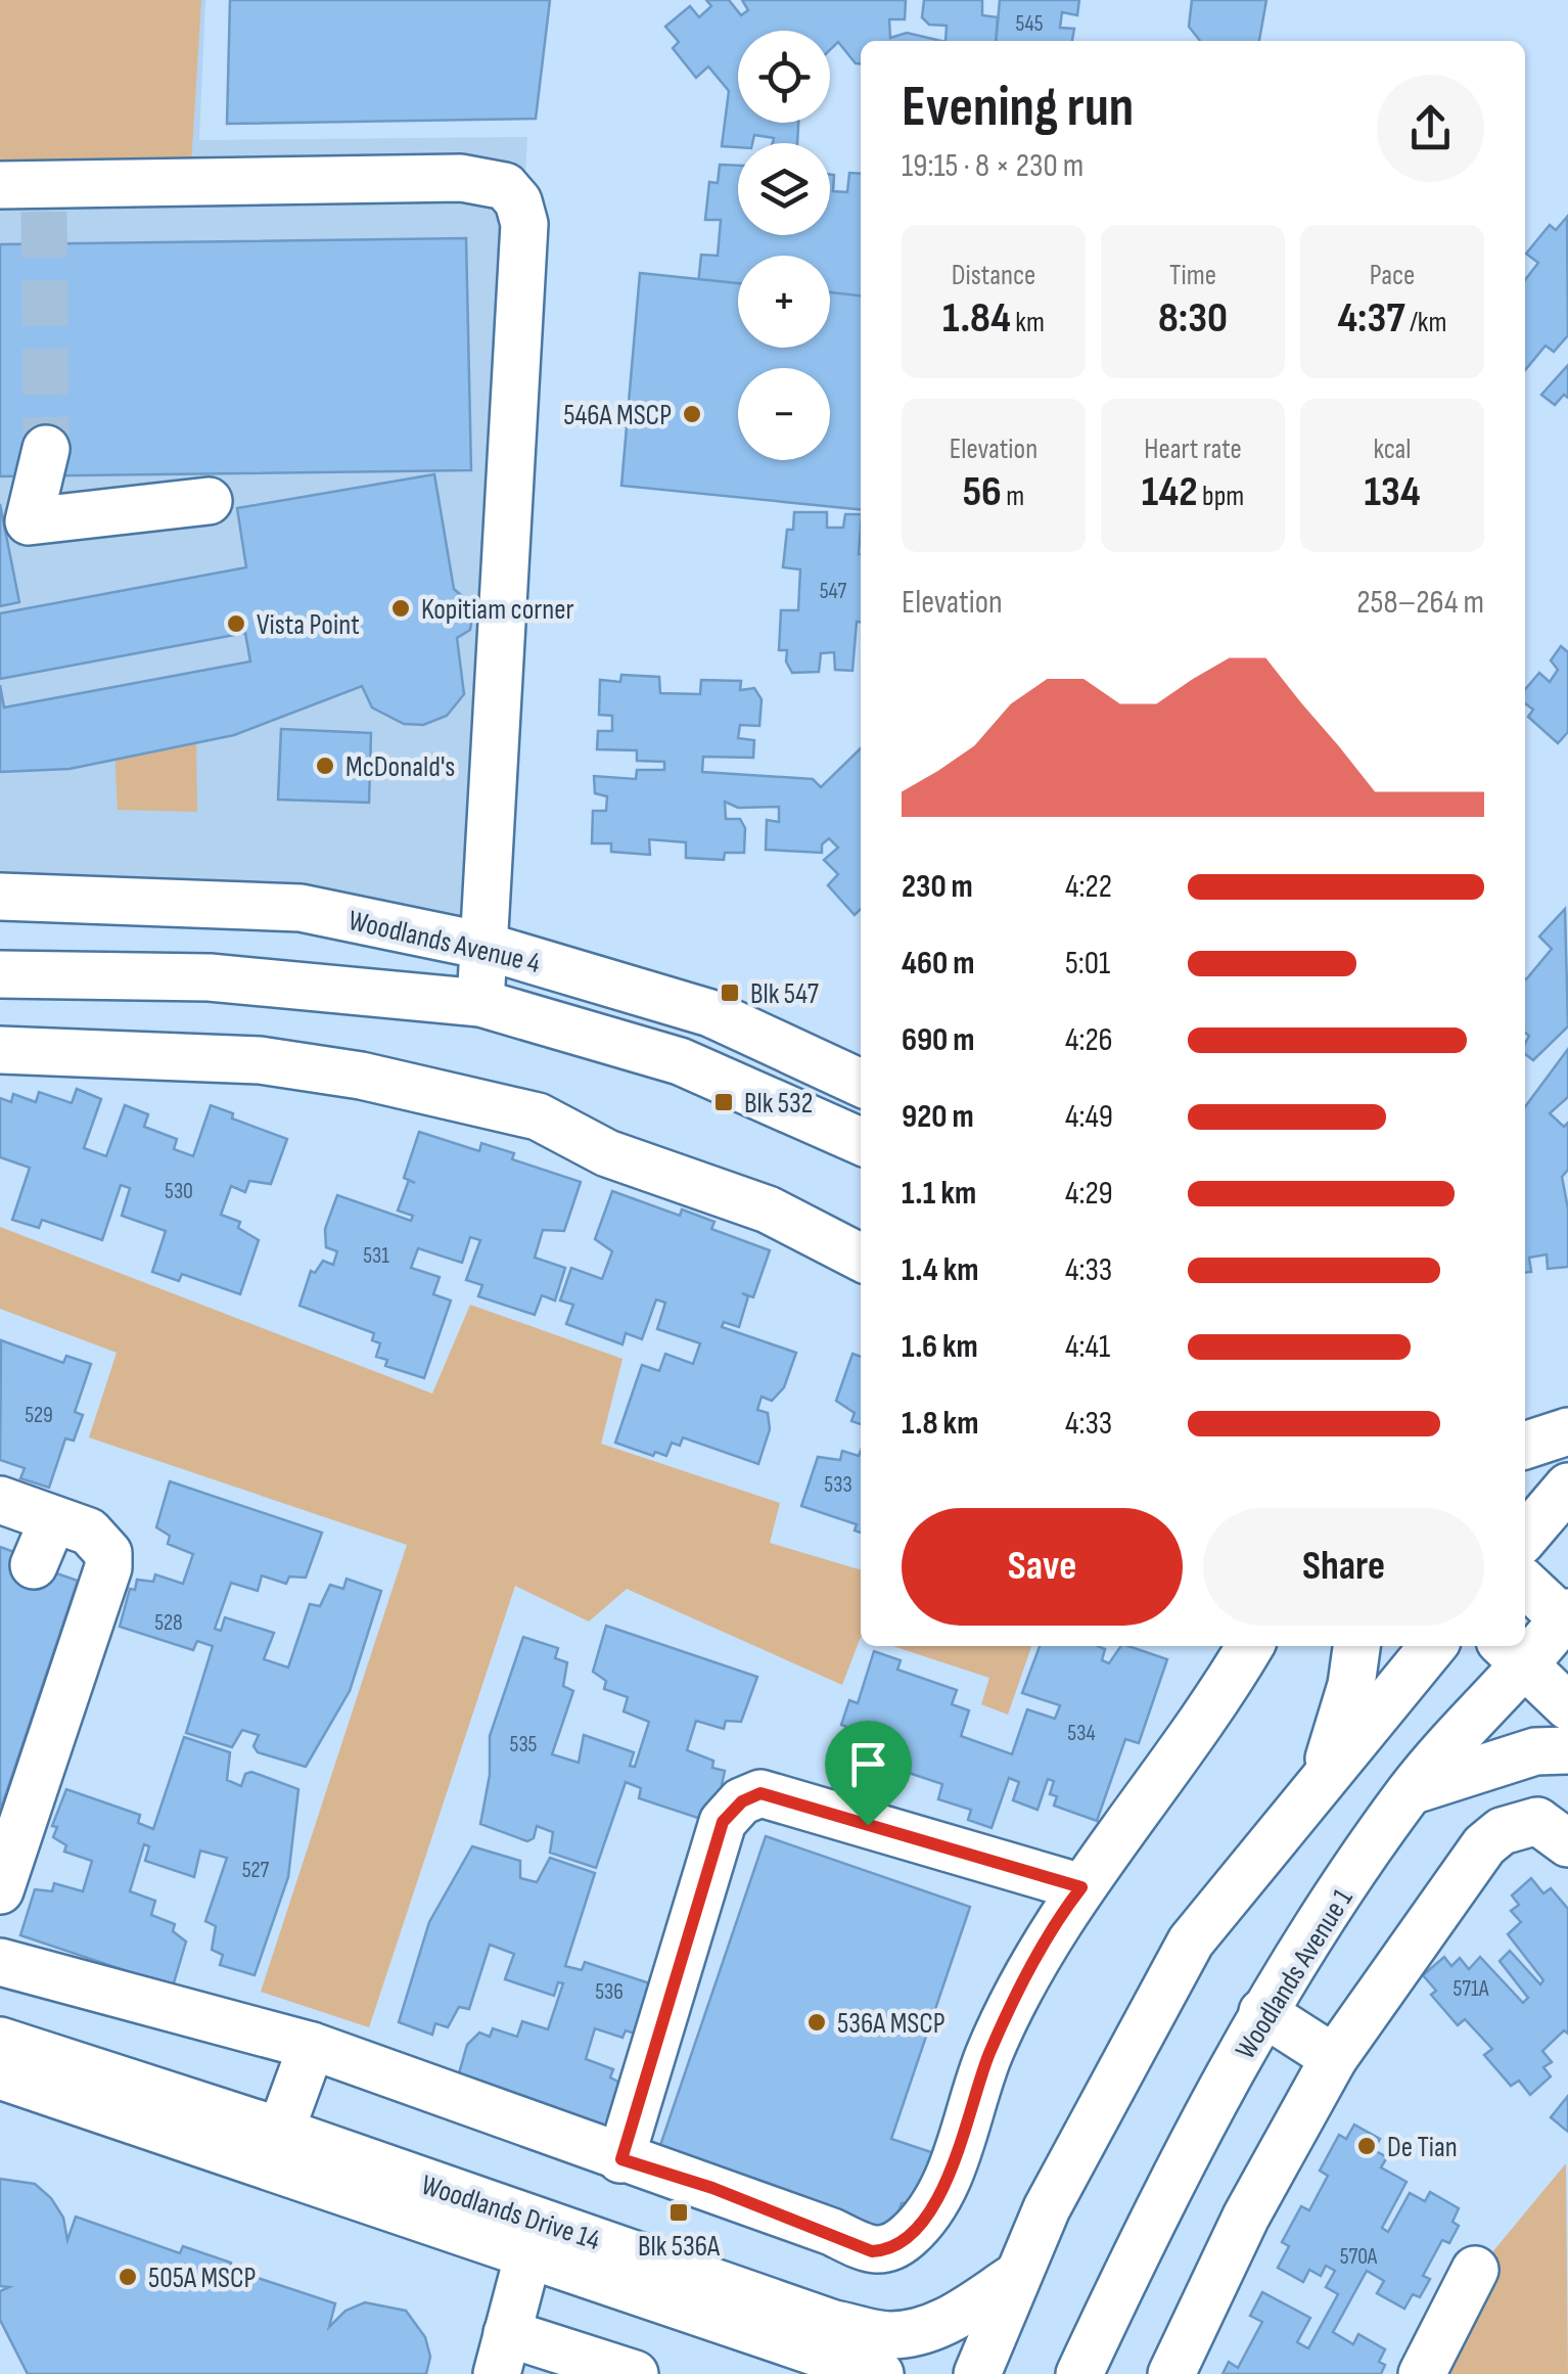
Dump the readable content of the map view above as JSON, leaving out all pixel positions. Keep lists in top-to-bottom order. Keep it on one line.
{"streets":{"street":["Woodlands Avenue 4","Woodlands Avenue 1","Woodlands Drive 14"]},"places":{"other":["546A MSCP","Kopitiam corner","Vista Point","McDonald's","536A MSCP","De Tian","505A MSCP"],"transit":["Blk 547","Blk 532","Blk 536A"]},"house_numbers":["545","547","530","531","529","533","528","534","535","527","571A","536","570A"],"page":{"map_buttons":["+","−"],"heading":["Evening run","19:15 · 8 × 230 m"],"stats":[["Distance","1.84 km"],["Time","8:30"],["Pace","4:37 /km"],["Elevation","56 m"],["Heart rate","142 bpm"],["kcal","134"]],"chart":["Elevation","258–264 m"],"list":[{"name":"230 m","note":"4:22"},{"name":"460 m","note":"5:01"},{"name":"690 m","note":"4:26"},{"name":"920 m","note":"4:49"},{"name":"1.1 km","note":"4:29"},{"name":"1.4 km","note":"4:33"},{"name":"1.6 km","note":"4:41"},{"name":"1.8 km","note":"4:33"}],"buttons":["Save","Share"]}}
